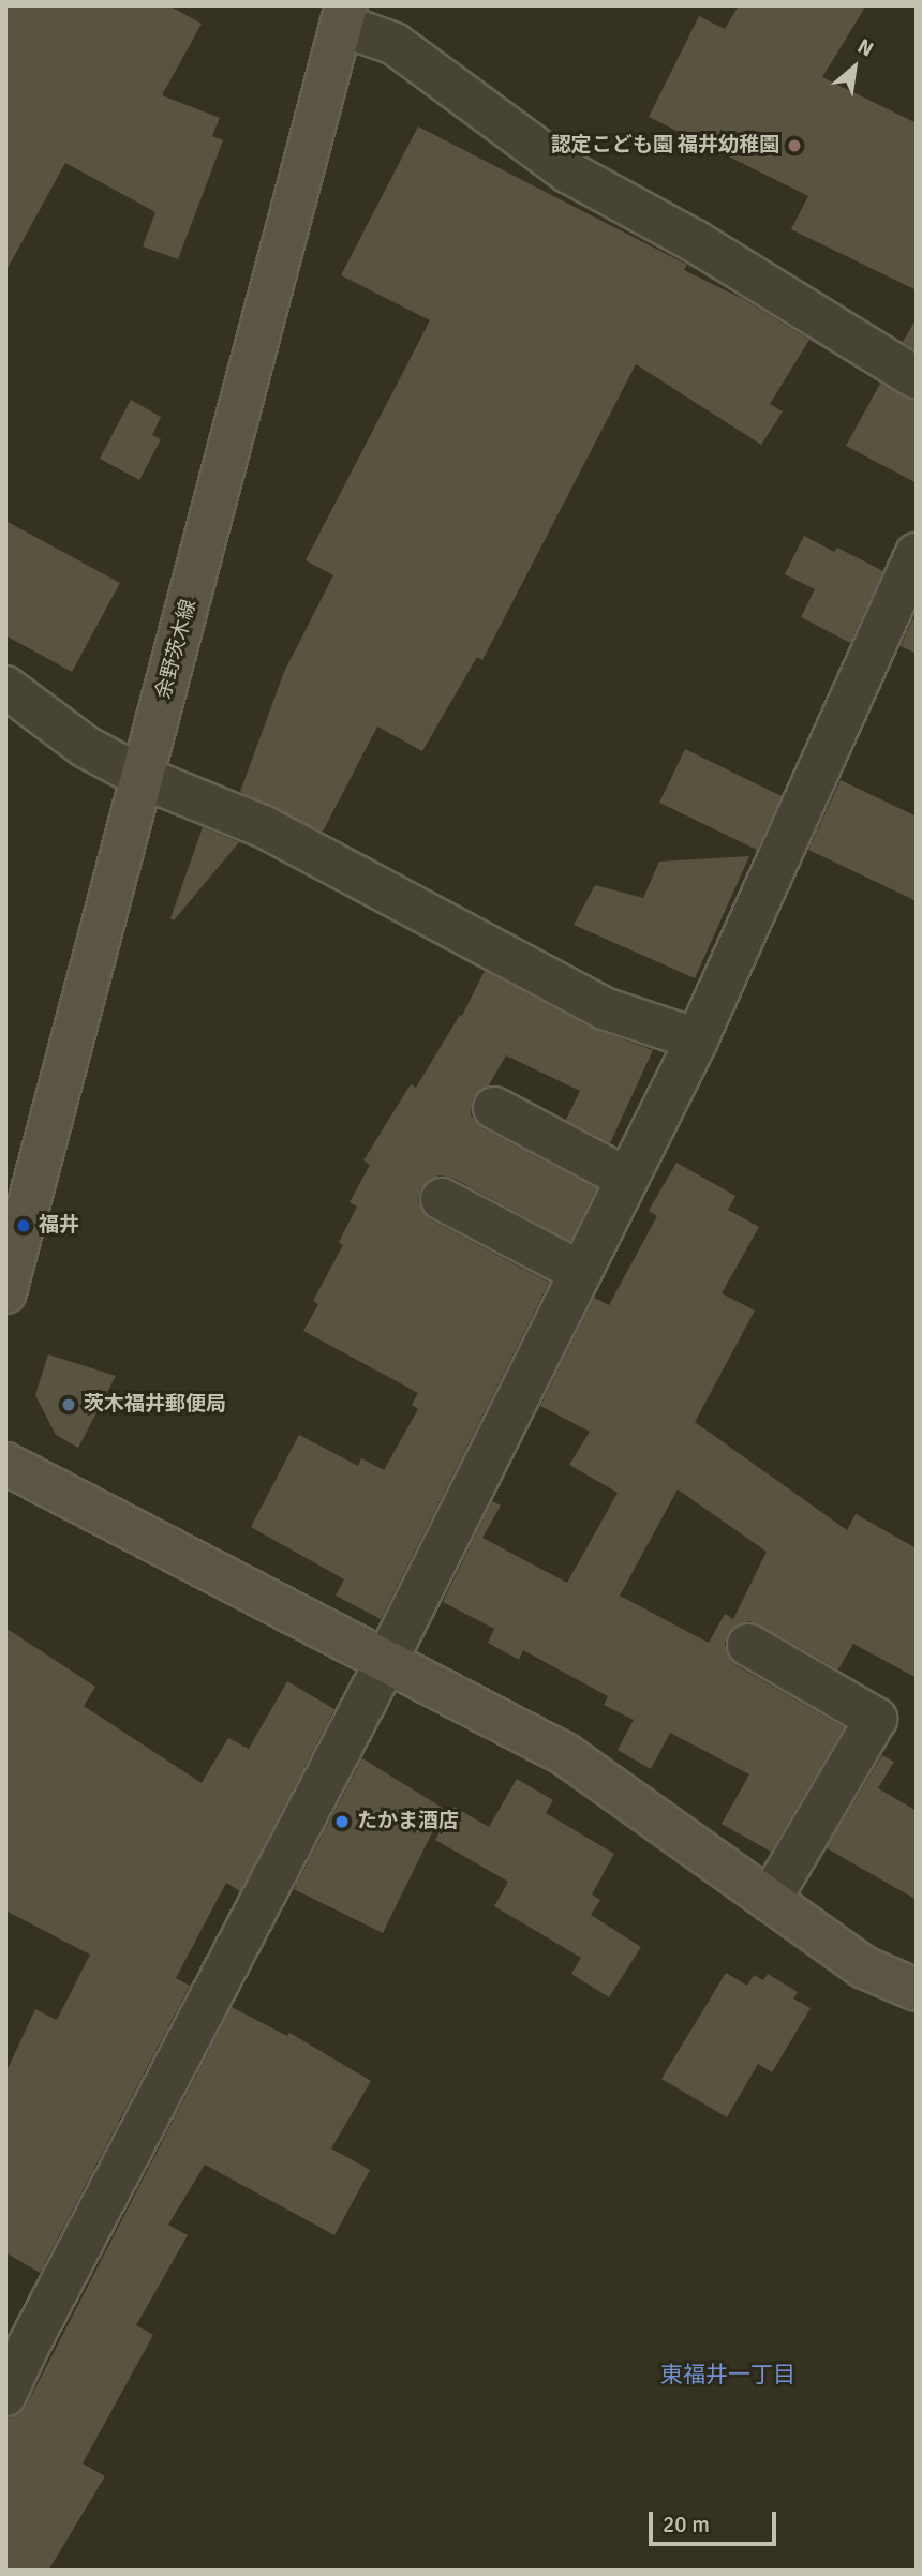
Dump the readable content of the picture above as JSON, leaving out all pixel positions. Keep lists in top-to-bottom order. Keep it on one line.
{"streets":{"main road":["余野茨木線"]},"districts":["東福井一丁目"],"places":["認定こども園 福井幼稚園","福井","茨木福井郵便局","たかま酒店"],"scale_bar":"20 m","north":"top right"}
